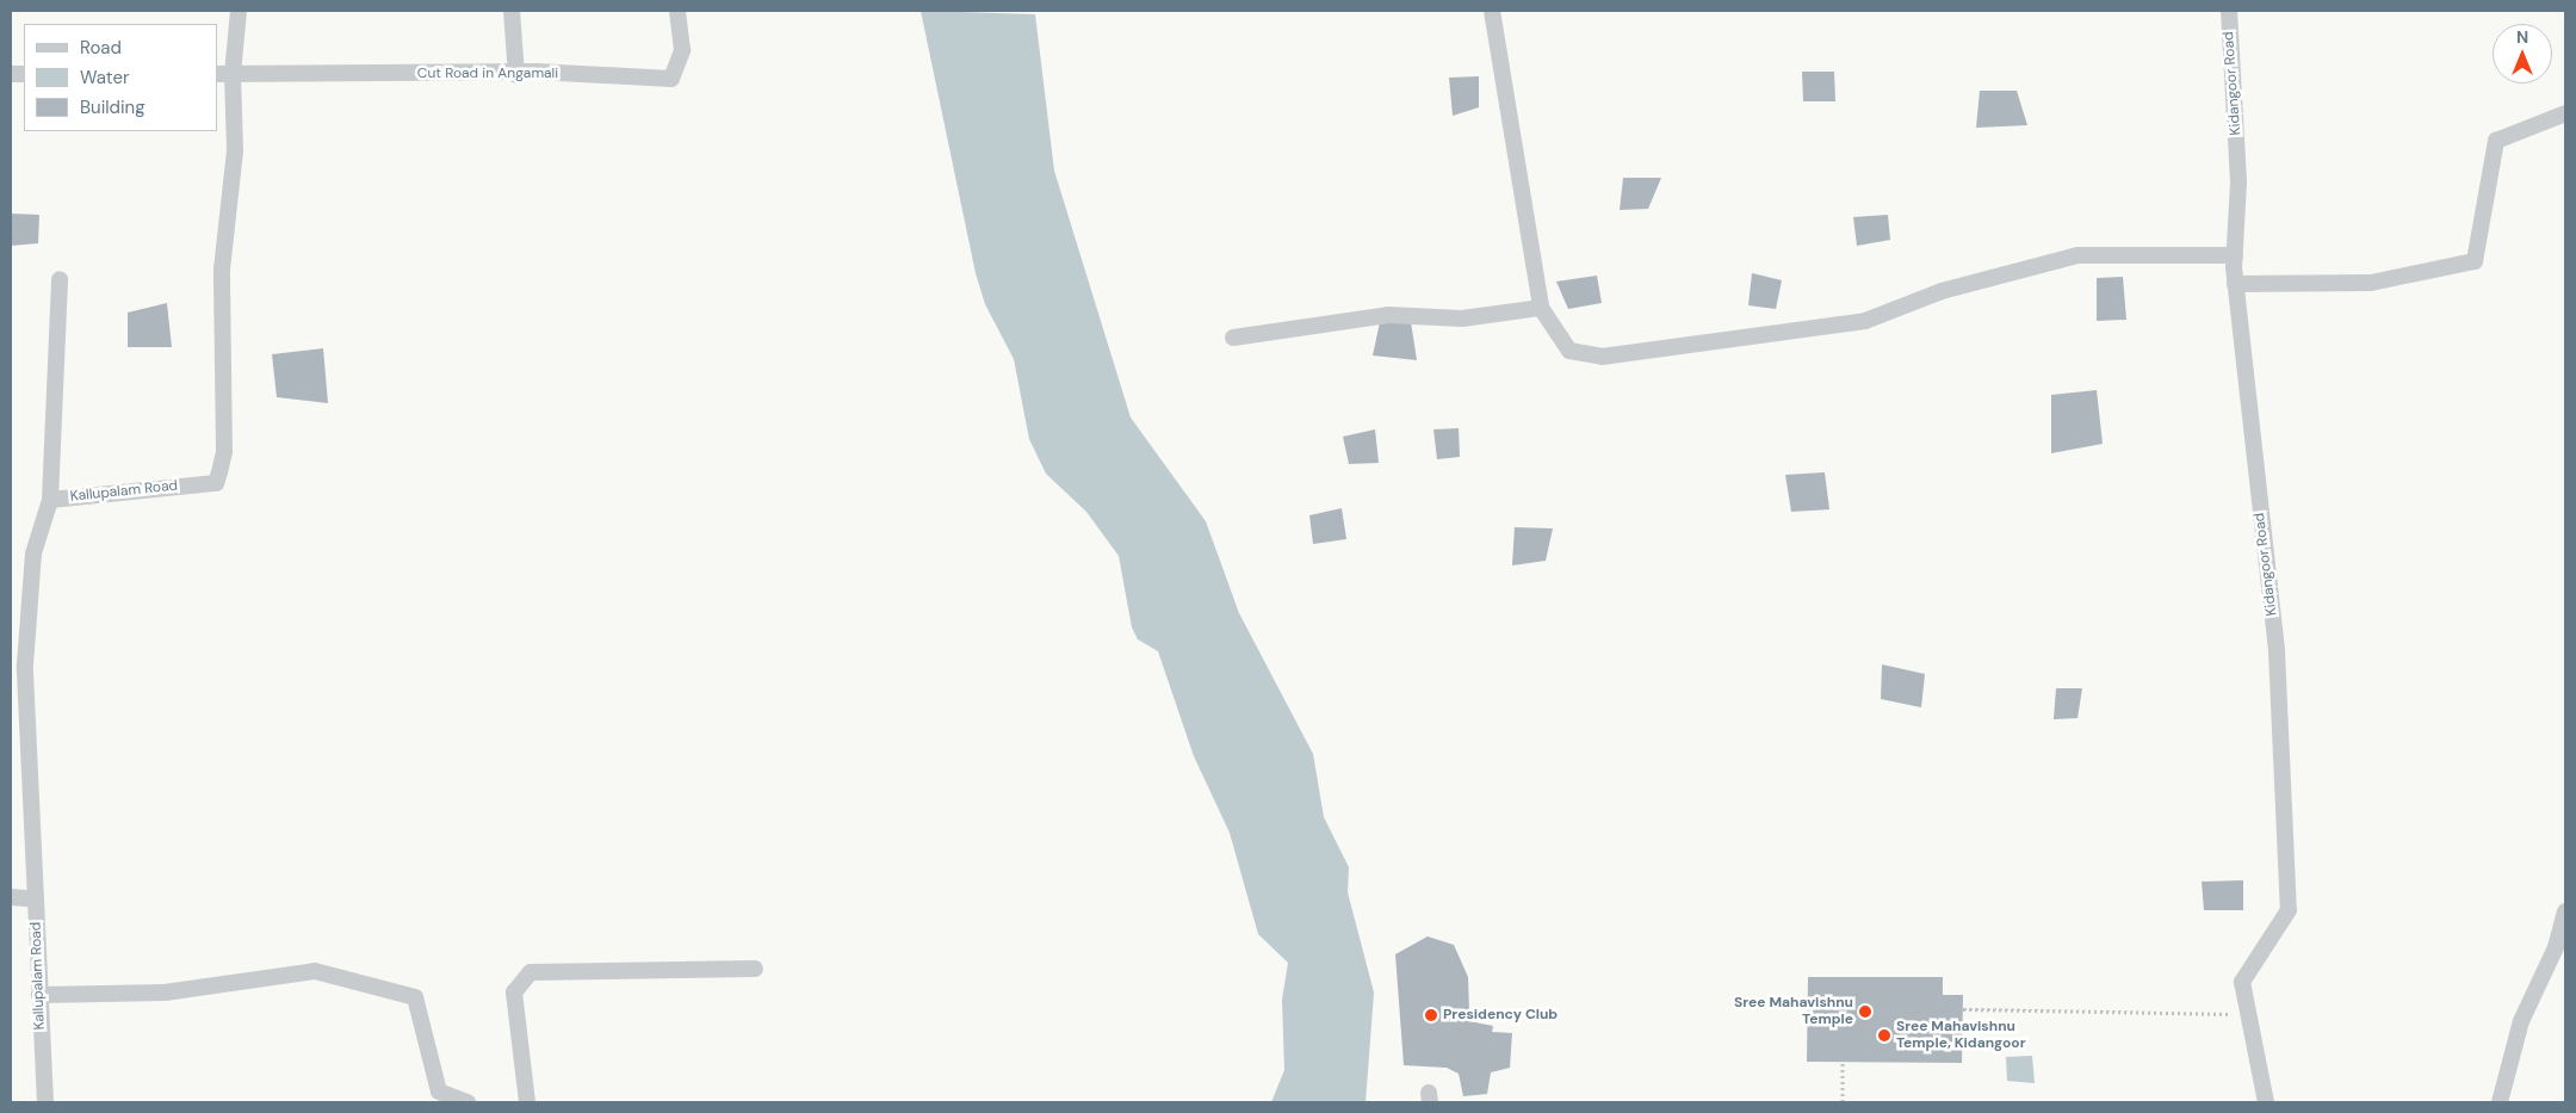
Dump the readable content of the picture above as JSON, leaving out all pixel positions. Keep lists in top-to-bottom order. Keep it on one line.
{"streets":{"street":["Cut Road in Angamali","Kidangoor Road","Kallupalam Road"]},"crossings":[["Cut Road in Angamali","Kallupalam Road"]],"places":["Sree Mahavishnu Temple","Presidency Club","Sree Mahavishnu Temple, Kidangoor"],"legend":["Road","Water","Building"],"north":"top"}
